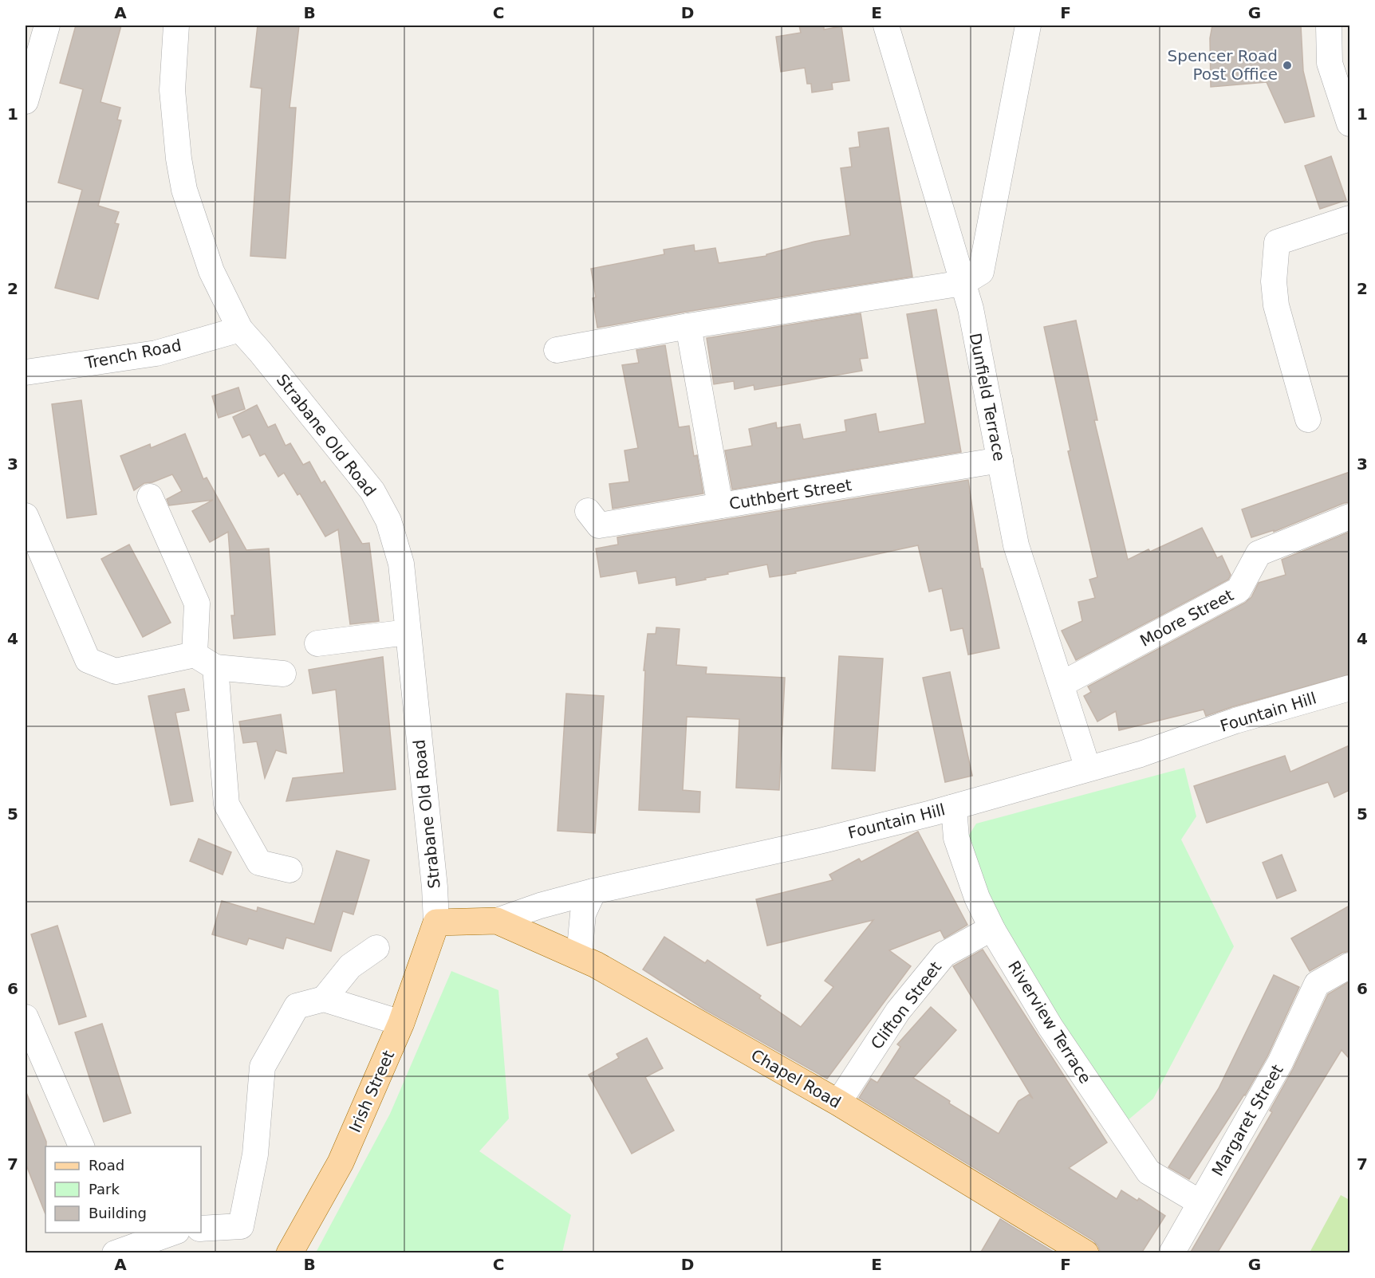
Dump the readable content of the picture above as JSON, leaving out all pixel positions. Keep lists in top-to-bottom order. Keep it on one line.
{"streets":{"main road":["Fountain Hill","Chapel Road","Irish Street"],"street":["Trench Road","Dunfield Terrace","Strabane Old Road","Cuthbert Street","Moore Street","Clifton Street","Riverview Terrace","Margaret Street"]},"crossings":[["Trench Road","Strabane Old Road"],["Dunfield Terrace","Cuthbert Street"],["Dunfield Terrace","Moore Street"],["Dunfield Terrace","Fountain Hill"],["Strabane Old Road","Fountain Hill"],["Strabane Old Road","Irish Street"],["Fountain Hill","Riverview Terrace"],["Fountain Hill","Chapel Road"],["Fountain Hill","Irish Street"],["Clifton Street","Riverview Terrace"],["Clifton Street","Chapel Road"],["Riverview Terrace","Margaret Street"]],"places":["Spencer Road Post Office"],"legend":["Road","Park","Building"],"grid":{"columns":["A","B","C","D","E","F","G"],"rows":["1","2","3","4","5","6","7"]}}
